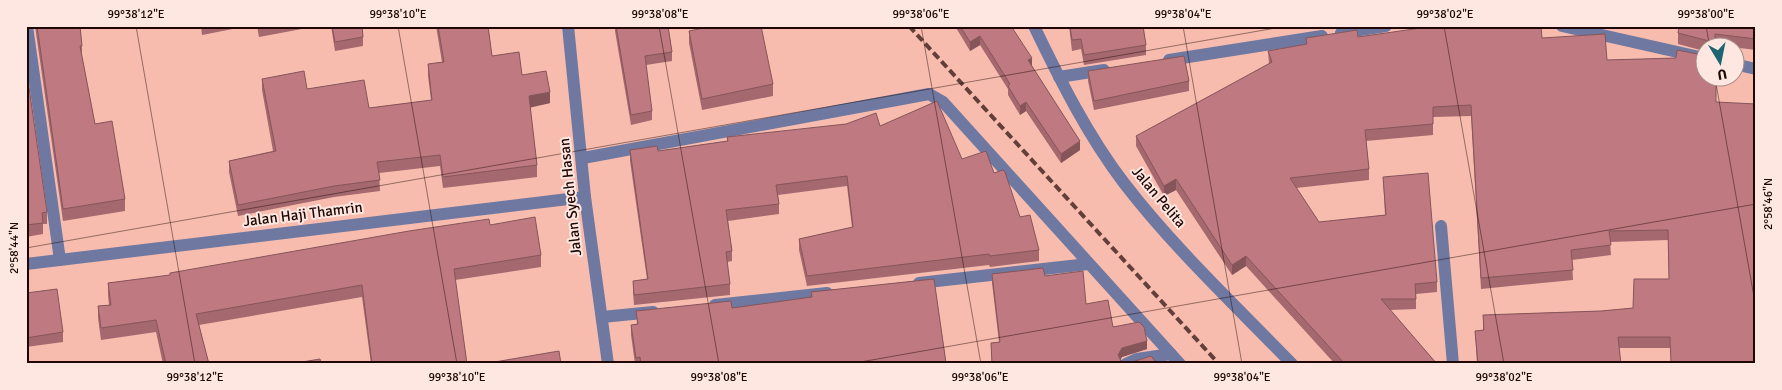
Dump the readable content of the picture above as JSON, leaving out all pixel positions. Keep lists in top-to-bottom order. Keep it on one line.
{"streets":{"street":["Jalan Syech Hasan","Jalan Pelita","Jalan Haji Thamrin"]},"crossings":[["Jalan Syech Hasan","Jalan Haji Thamrin"]],"north":"bottom","coordinates":["99°38'12\"E","99°38'10\"E","99°38'08\"E","99°38'06\"E","99°38'04\"E","99°38'02\"E","99°38'00\"E","2°58'46\"N","2°58'44\"N"]}
